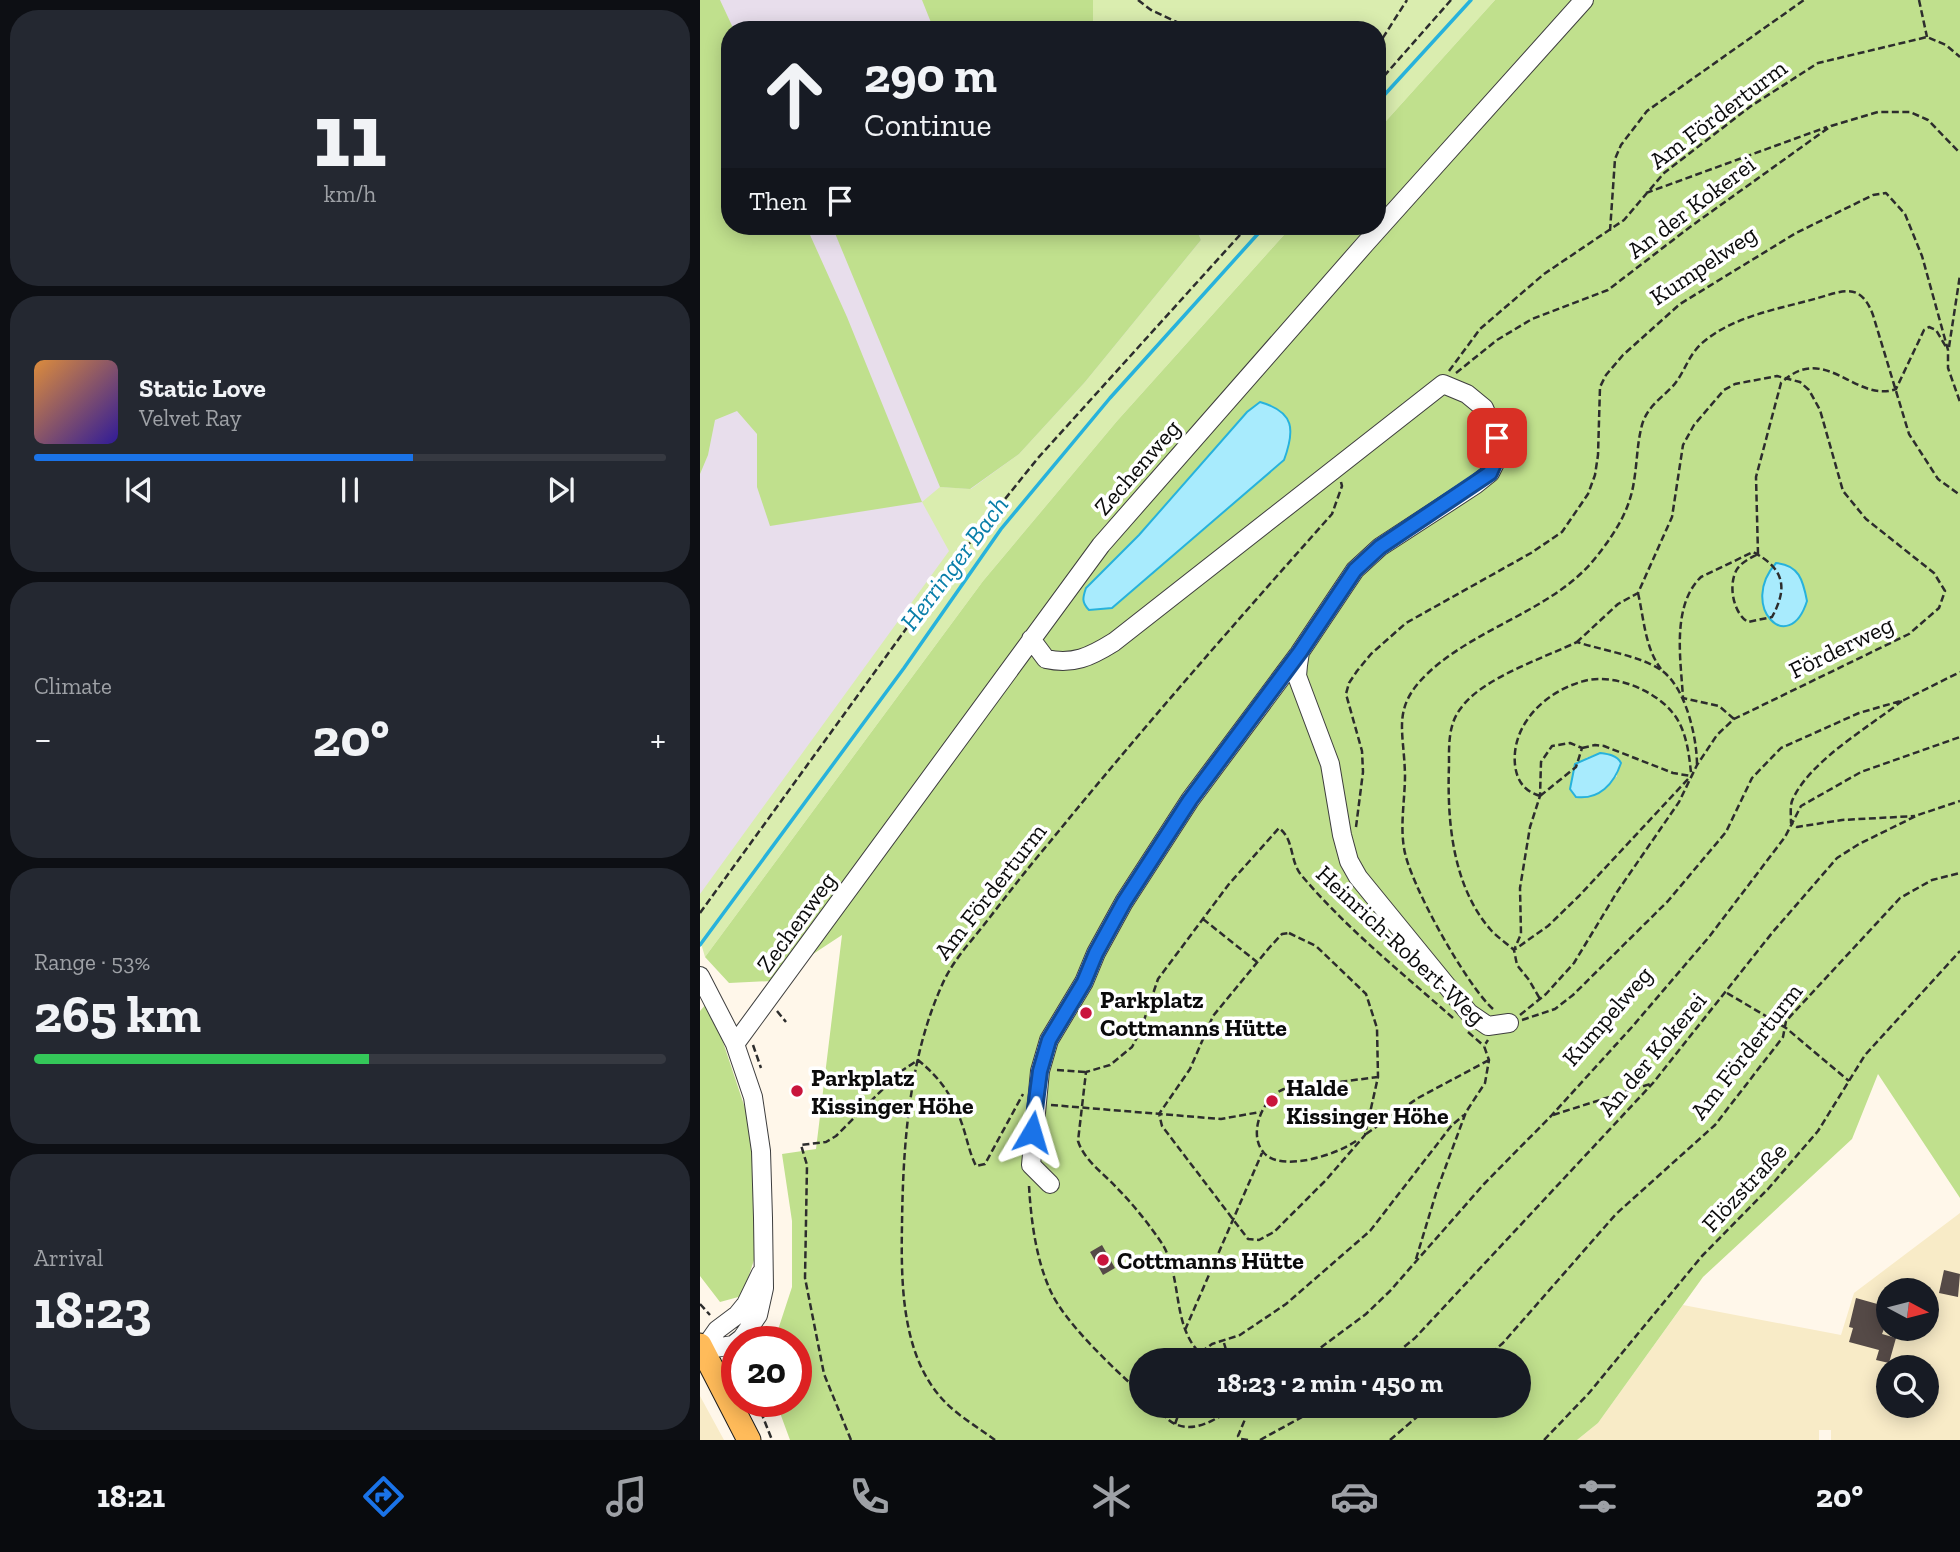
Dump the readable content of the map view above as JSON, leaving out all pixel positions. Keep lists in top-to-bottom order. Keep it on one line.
{"streets":{"street":["Zechenweg"],"path":["Am Förderturm","An der Kokerei","Kumpelweg","Förderweg","Heinrich-Robert-Weg","Flözstraße"]},"crossings":[["Am Förderturm","An der Kokerei"],["Förderweg","Heinrich-Robert-Weg"]],"water":["Herringer Bach"],"places":["Parkplatz Cottmanns Hütte","Parkplatz Kissinger Höhe","Halde Kissinger Höhe","Cottmanns Hütte"],"north":"right","page":{"tile":[["11","km/h"],"Climate",["Range · 53%","265 km"],["Arrival","18:23"]],"turn":["290 m","Continue"],"then":"Then","song":["Static Love","Velvet Ray"],"heat":["−","20°","+"],"limit":"20","trip":"18:23 · 2 min · 450 m","tabs":["18:21","20°"]}}
